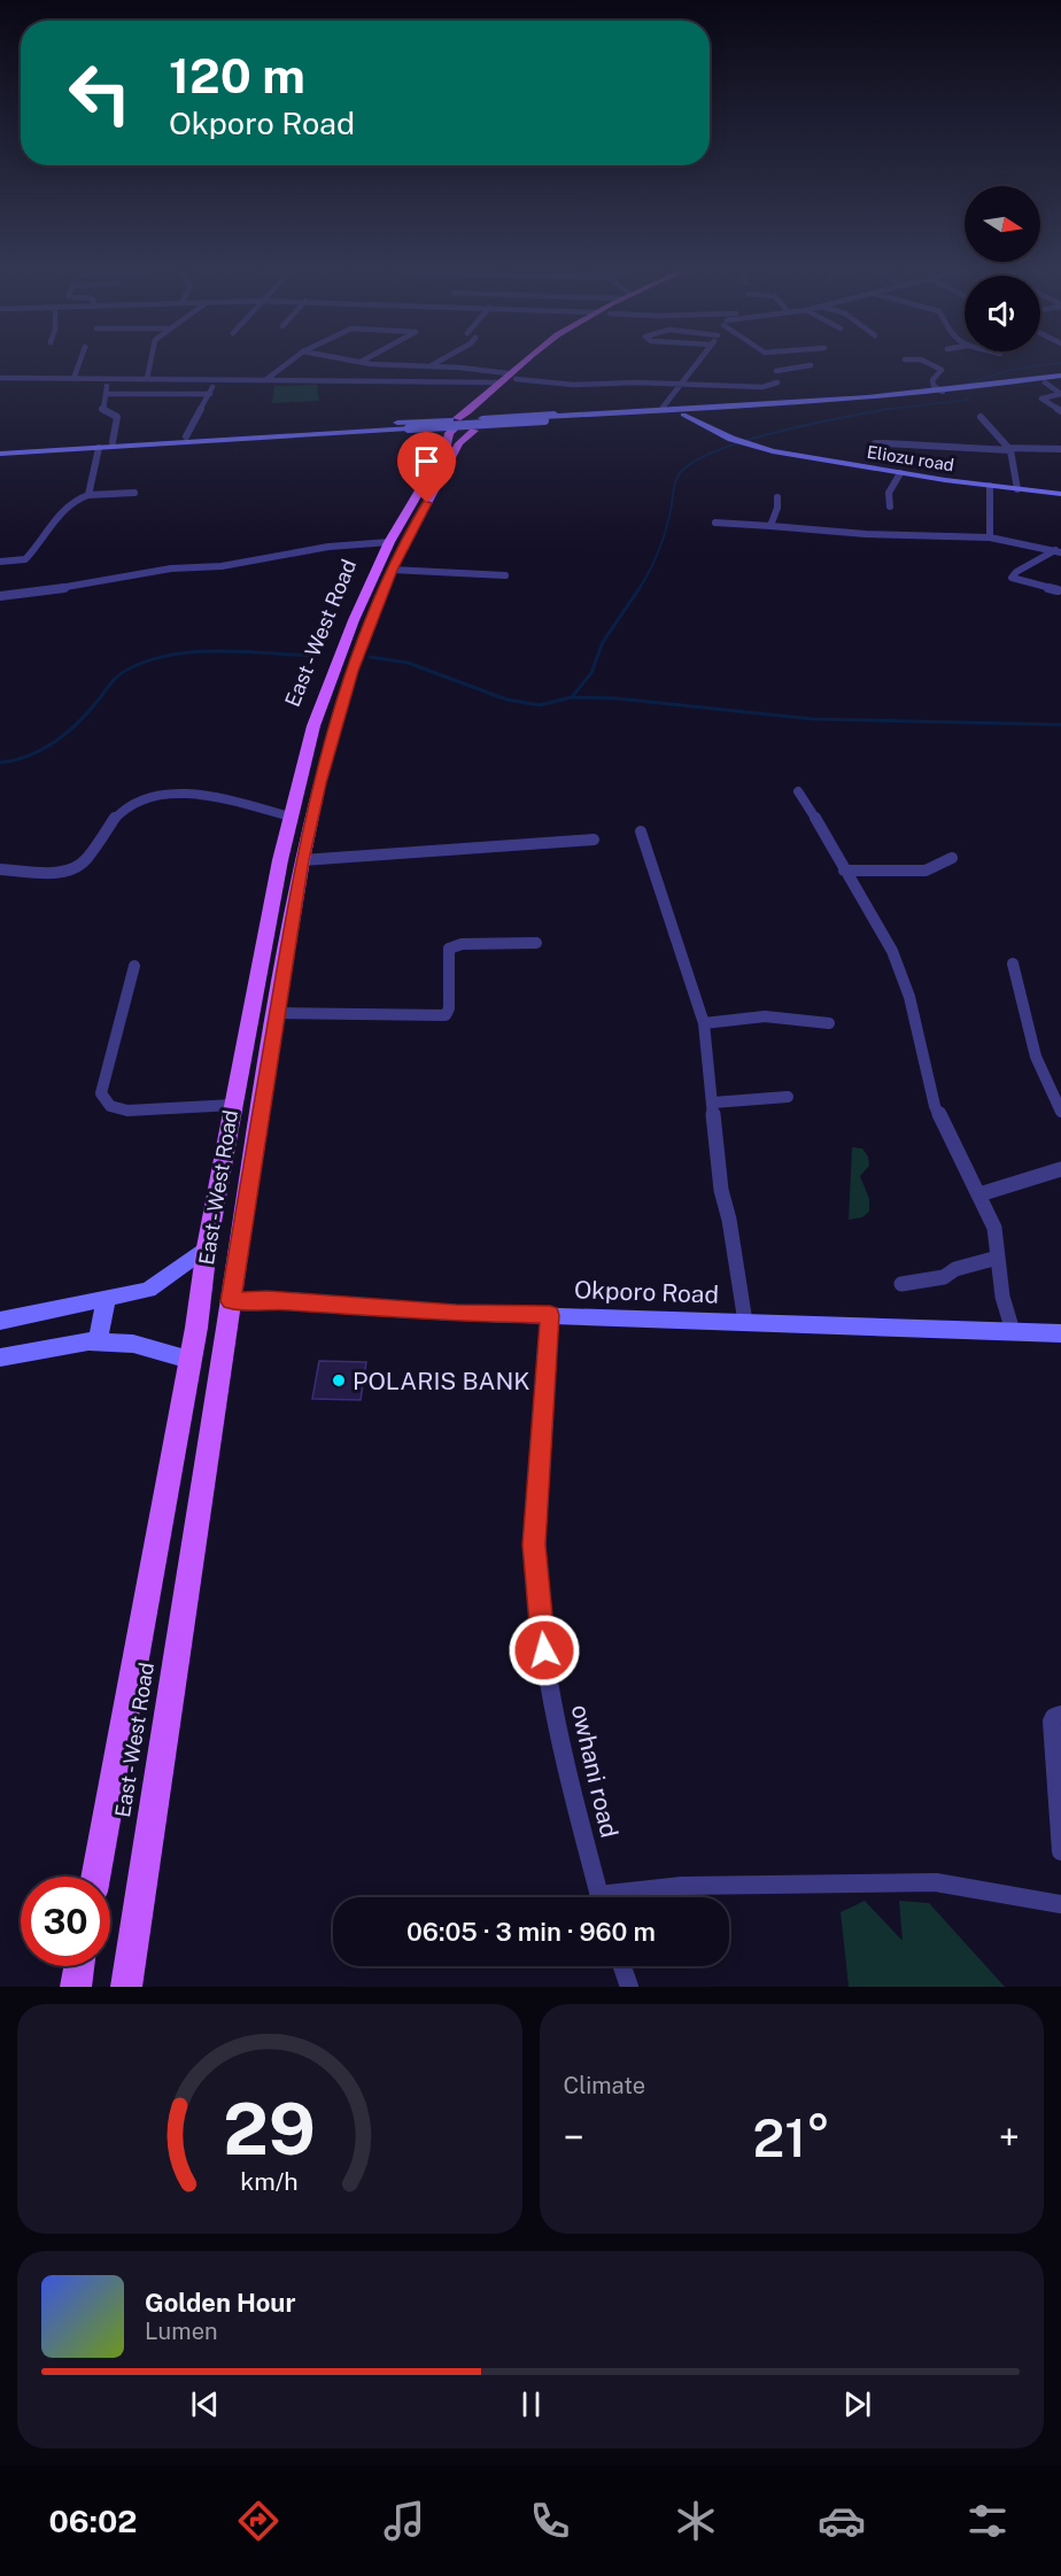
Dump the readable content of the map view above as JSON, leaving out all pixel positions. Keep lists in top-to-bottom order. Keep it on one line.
{"streets":{"main road":["Eliozu road","East - West Road","Okporo Road"],"street":["owhani road"]},"crossings":[["East - West Road","Okporo Road"],["Okporo Road","owhani road"]],"places":["POLARIS BANK"],"north":"right","page":{"turn":["120 m","Okporo Road"],"limit":"30","trip":"06:05 · 3 min · 960 m","tile":"Climate","heat":["−","21°","+"],"song":["Golden Hour","Lumen"],"tabs":"06:02","gauge":["29","km/h"]}}
